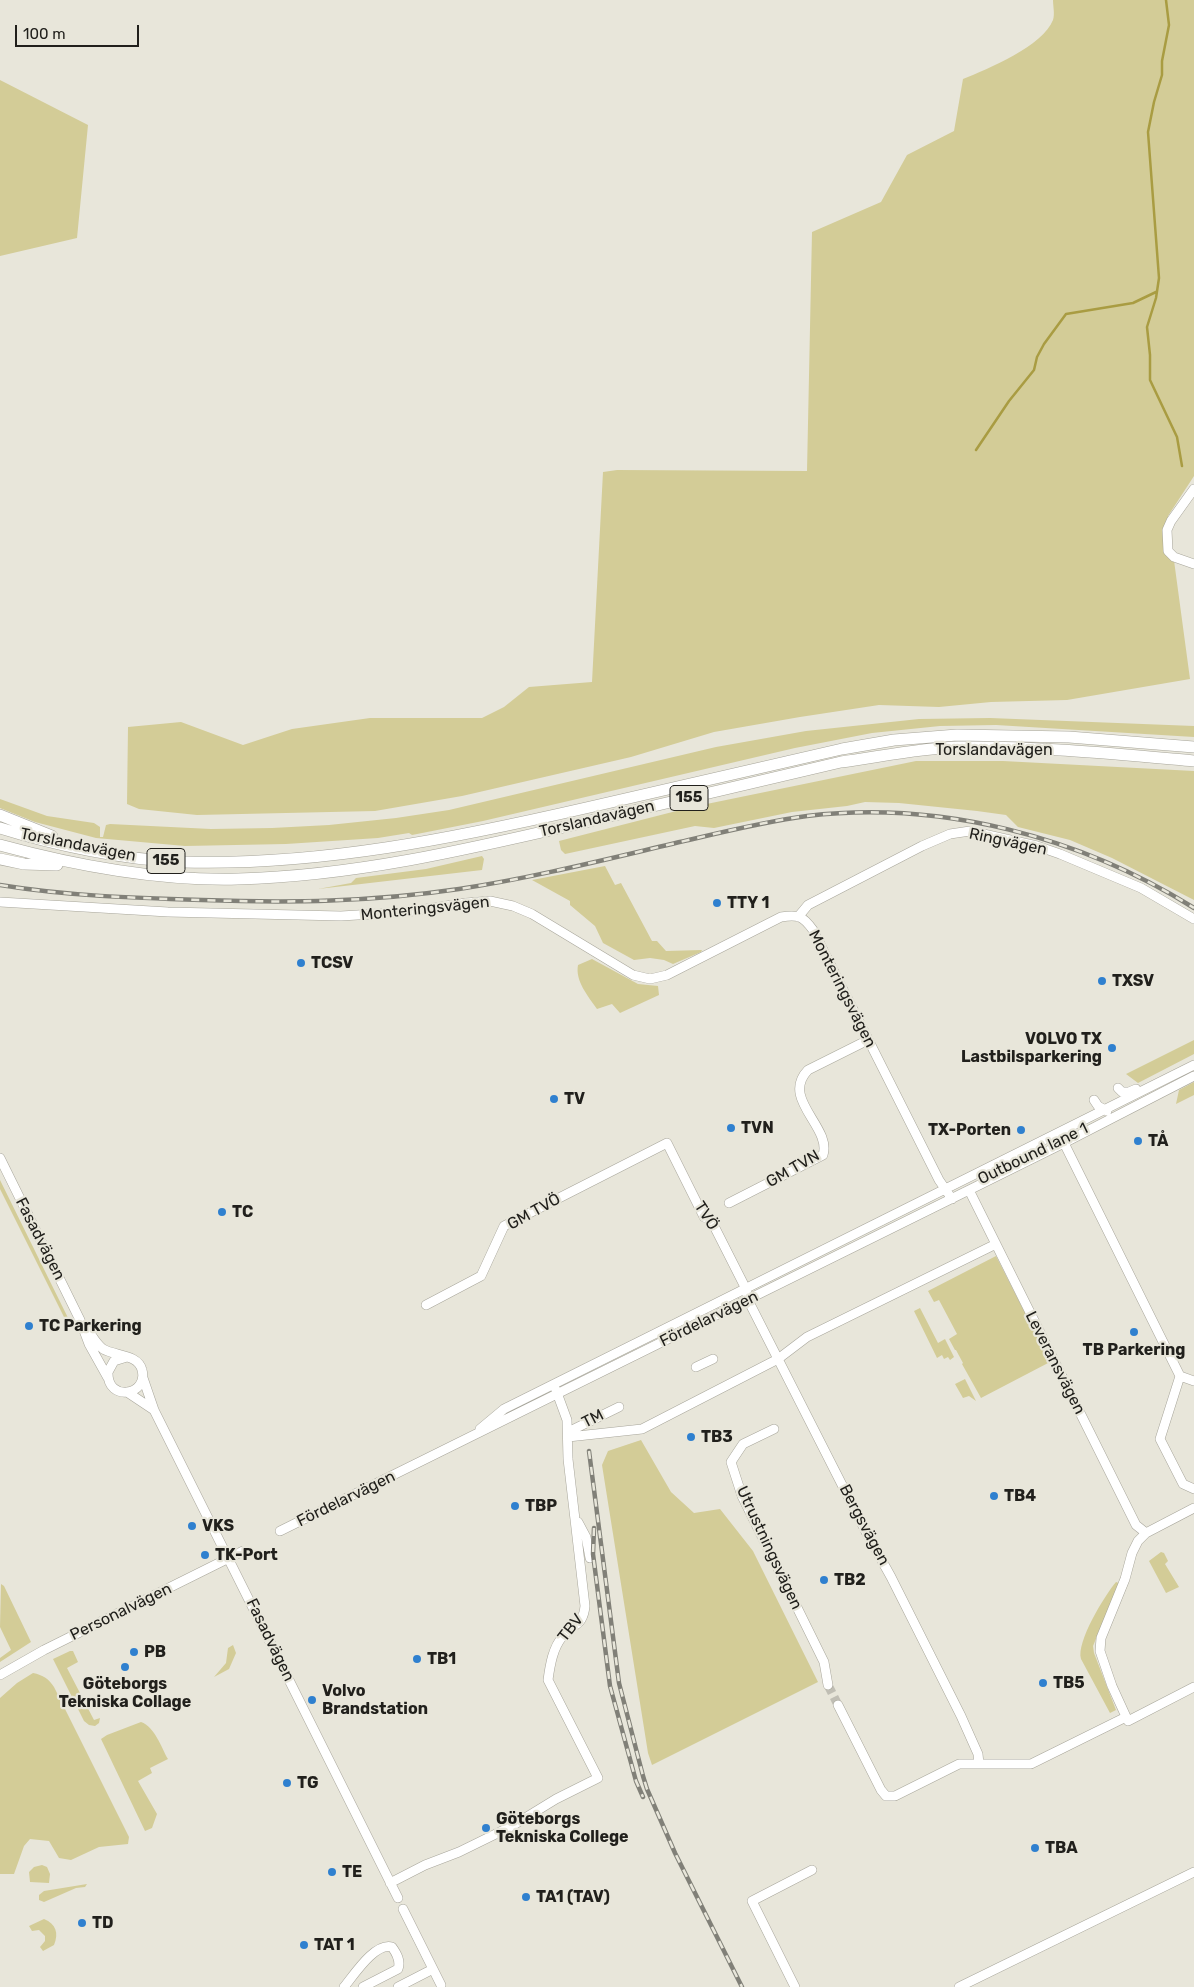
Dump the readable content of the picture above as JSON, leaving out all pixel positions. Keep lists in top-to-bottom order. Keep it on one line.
{"streets":{"main road":["Torslandavägen","155"],"street":["Ringvägen","Monteringsvägen","Outbound lane 1","GM TVN","GM TVÖ","TVÖ","Fasadvägen","Fördelarvägen","Leveransvägen","TM","Bergsvägen","Utrustningsvägen","Personalvägen","TBV"]},"crossings":[["Ringvägen","Monteringsvägen"],["Monteringsvägen","GM TVN"],["Monteringsvägen","Fördelarvägen"],["GM TVÖ","TVÖ"],["TVÖ","Fördelarvägen"],["TVÖ","Bergsvägen"],["Fasadvägen","Personalvägen"],["Fasadvägen","TBV"],["Fördelarvägen","Bergsvägen"],["Fördelarvägen","TBV"],["TM","TBV"]],"places":["TTY 1","TCSV","TXSV","VOLVO TX Lastbilsparkering","TV","TVN","TX-Porten","TÅ","TC","TC Parkering","TB Parkering","TB3","TB4","TBP","VKS","TK-Port","TB2","PB","TB1","Göteborgs Tekniska Collage","TB5","Volvo Brandstation","TG","Göteborgs Tekniska College","TBA","TE","TA1 (TAV)","TD","TAT 1"],"scale_bar":"100 m"}
